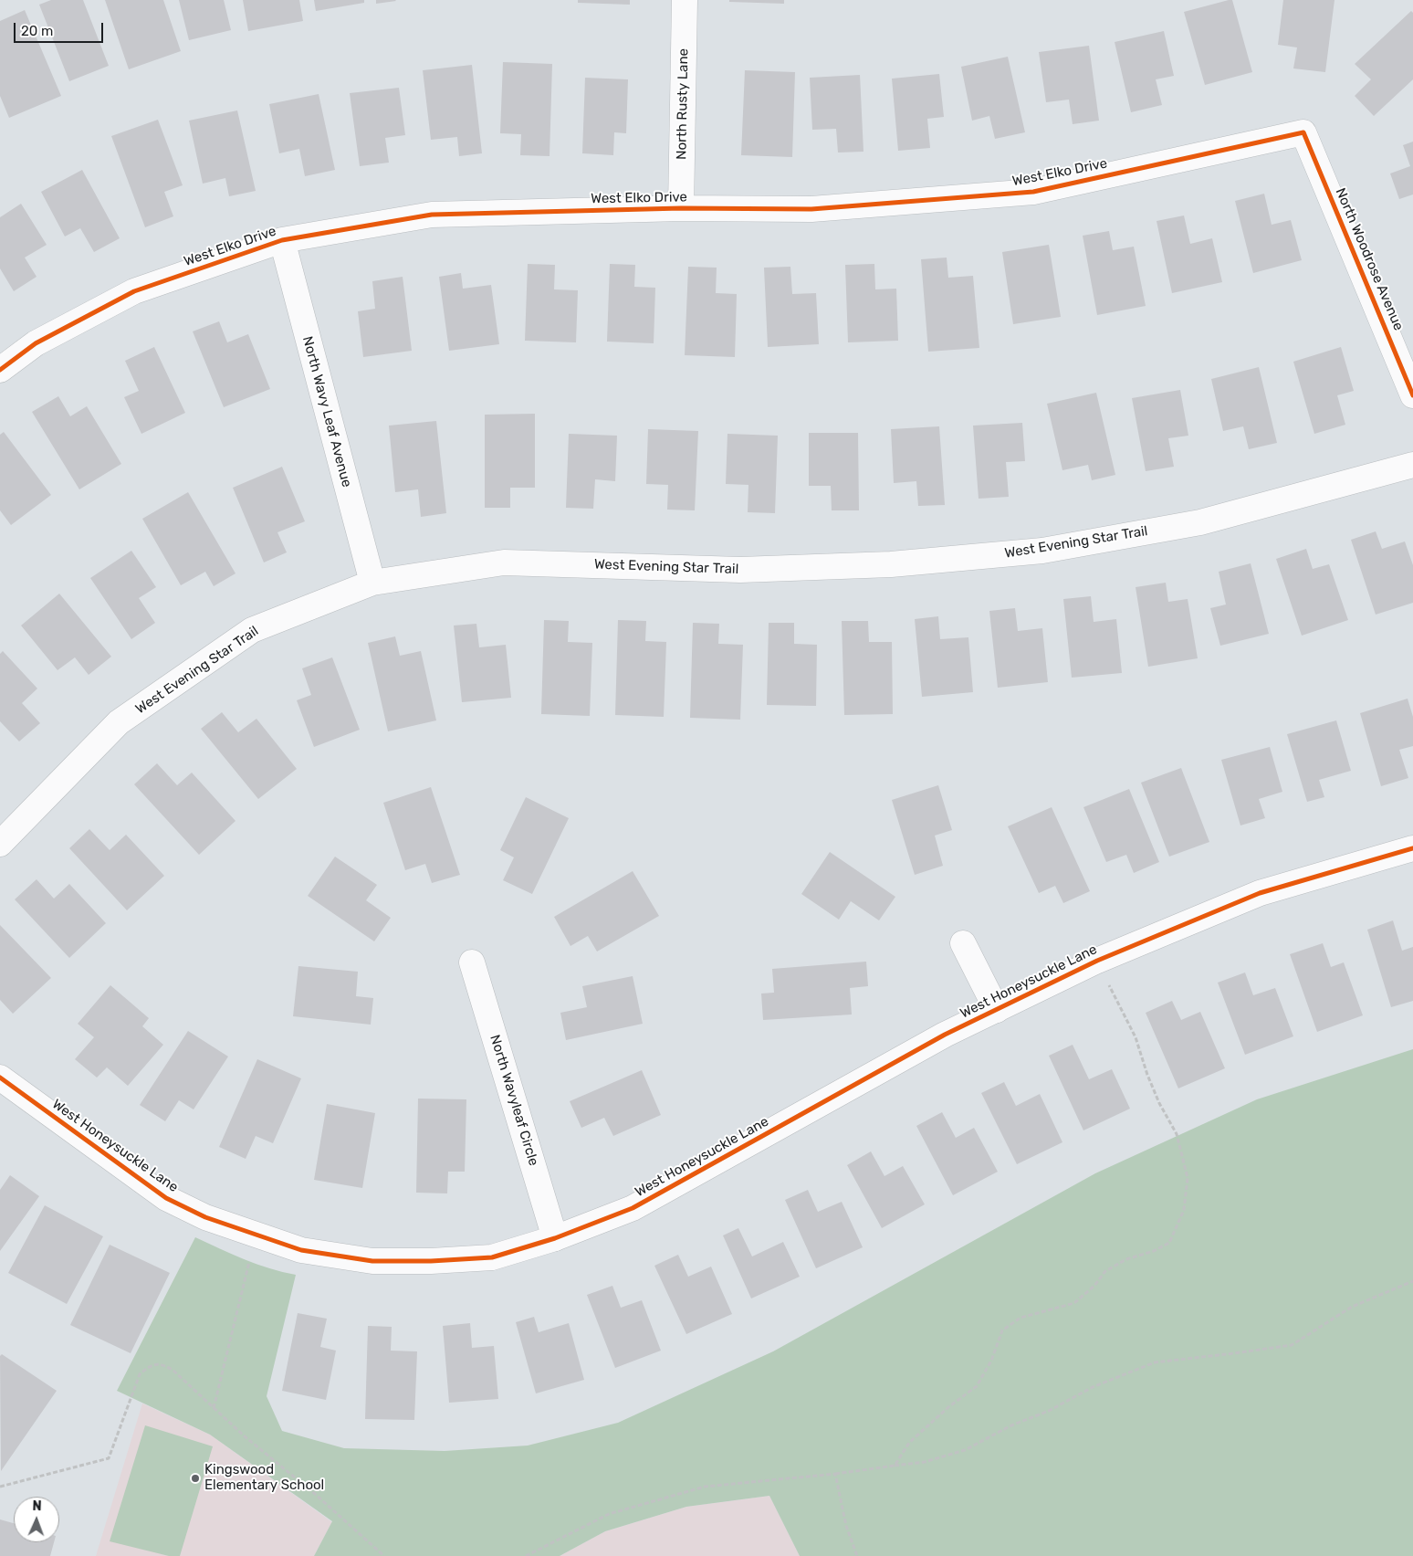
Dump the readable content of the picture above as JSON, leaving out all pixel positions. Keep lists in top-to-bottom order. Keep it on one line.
{"streets":{"street":["North Rusty Lane","West Elko Drive","North Woodrose Avenue","North Wavy Leaf Avenue","West Evening Star Trail","West Honeysuckle Lane","North Wavyleaf Circle"]},"crossings":[["North Rusty Lane","West Elko Drive"],["West Elko Drive","North Woodrose Avenue"],["West Elko Drive","North Wavy Leaf Avenue"],["North Wavy Leaf Avenue","West Evening Star Trail"],["West Honeysuckle Lane","North Wavyleaf Circle"]],"places":["Kingswood Elementary School"],"scale_bar":"20 m","north":"top"}
